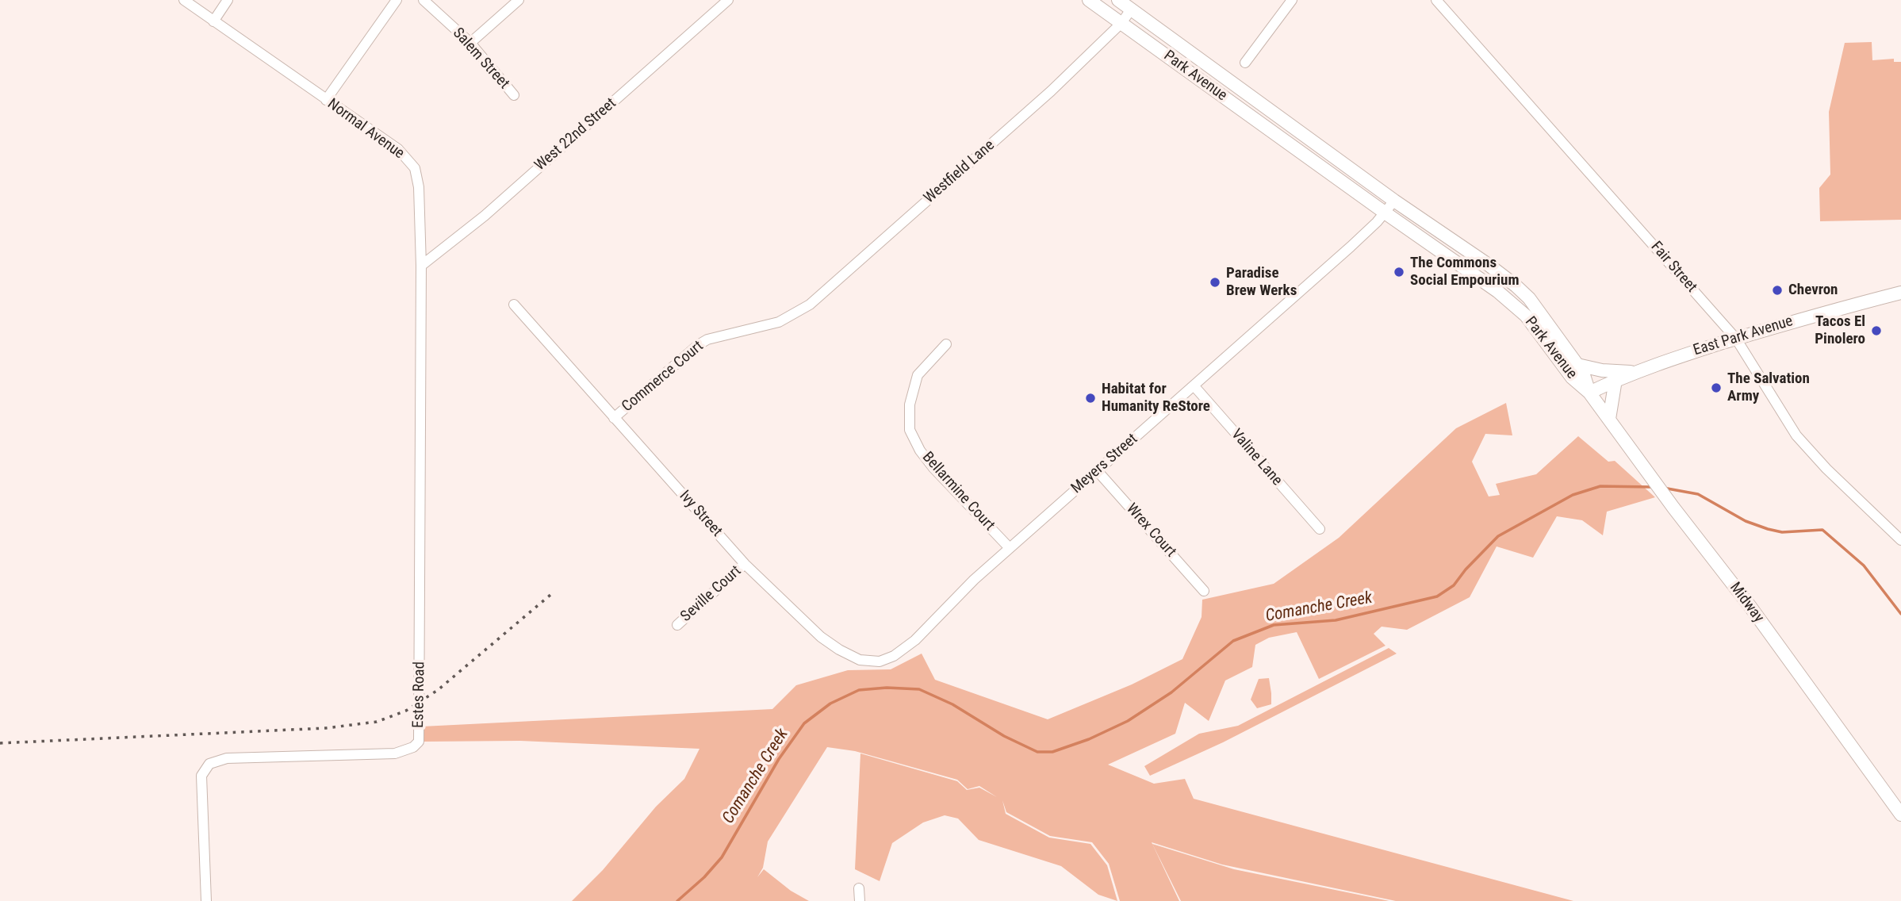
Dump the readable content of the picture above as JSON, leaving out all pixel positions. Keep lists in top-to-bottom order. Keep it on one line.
{"streets":{"main road":["Park Avenue","East Park Avenue","Midway"],"street":["Salem Street","Normal Avenue","West 22nd Street","Westfield Lane","Fair Street","Commerce Court","Valine Lane","Meyers Street","Bellarmine Court","Ivy Street","Wrex Court","Seville Court","Estes Road"]},"crossings":[["Park Avenue","Westfield Lane"],["Park Avenue","East Park Avenue"],["Park Avenue","Meyers Street"],["Park Avenue","Midway"],["Normal Avenue","West 22nd Street"],["Normal Avenue","Estes Road"],["Westfield Lane","Commerce Court"],["Fair Street","East Park Avenue"],["East Park Avenue","Midway"],["Commerce Court","Ivy Street"],["Valine Lane","Meyers Street"],["Meyers Street","Bellarmine Court"],["Meyers Street","Ivy Street"],["Meyers Street","Wrex Court"],["Ivy Street","Seville Court"]],"water":["Comanche Creek"],"places":["The Commons Social Empourium","Paradise Brew Werks","Chevron","Tacos El Pinolero","The Salvation Army","Habitat for Humanity ReStore"]}
